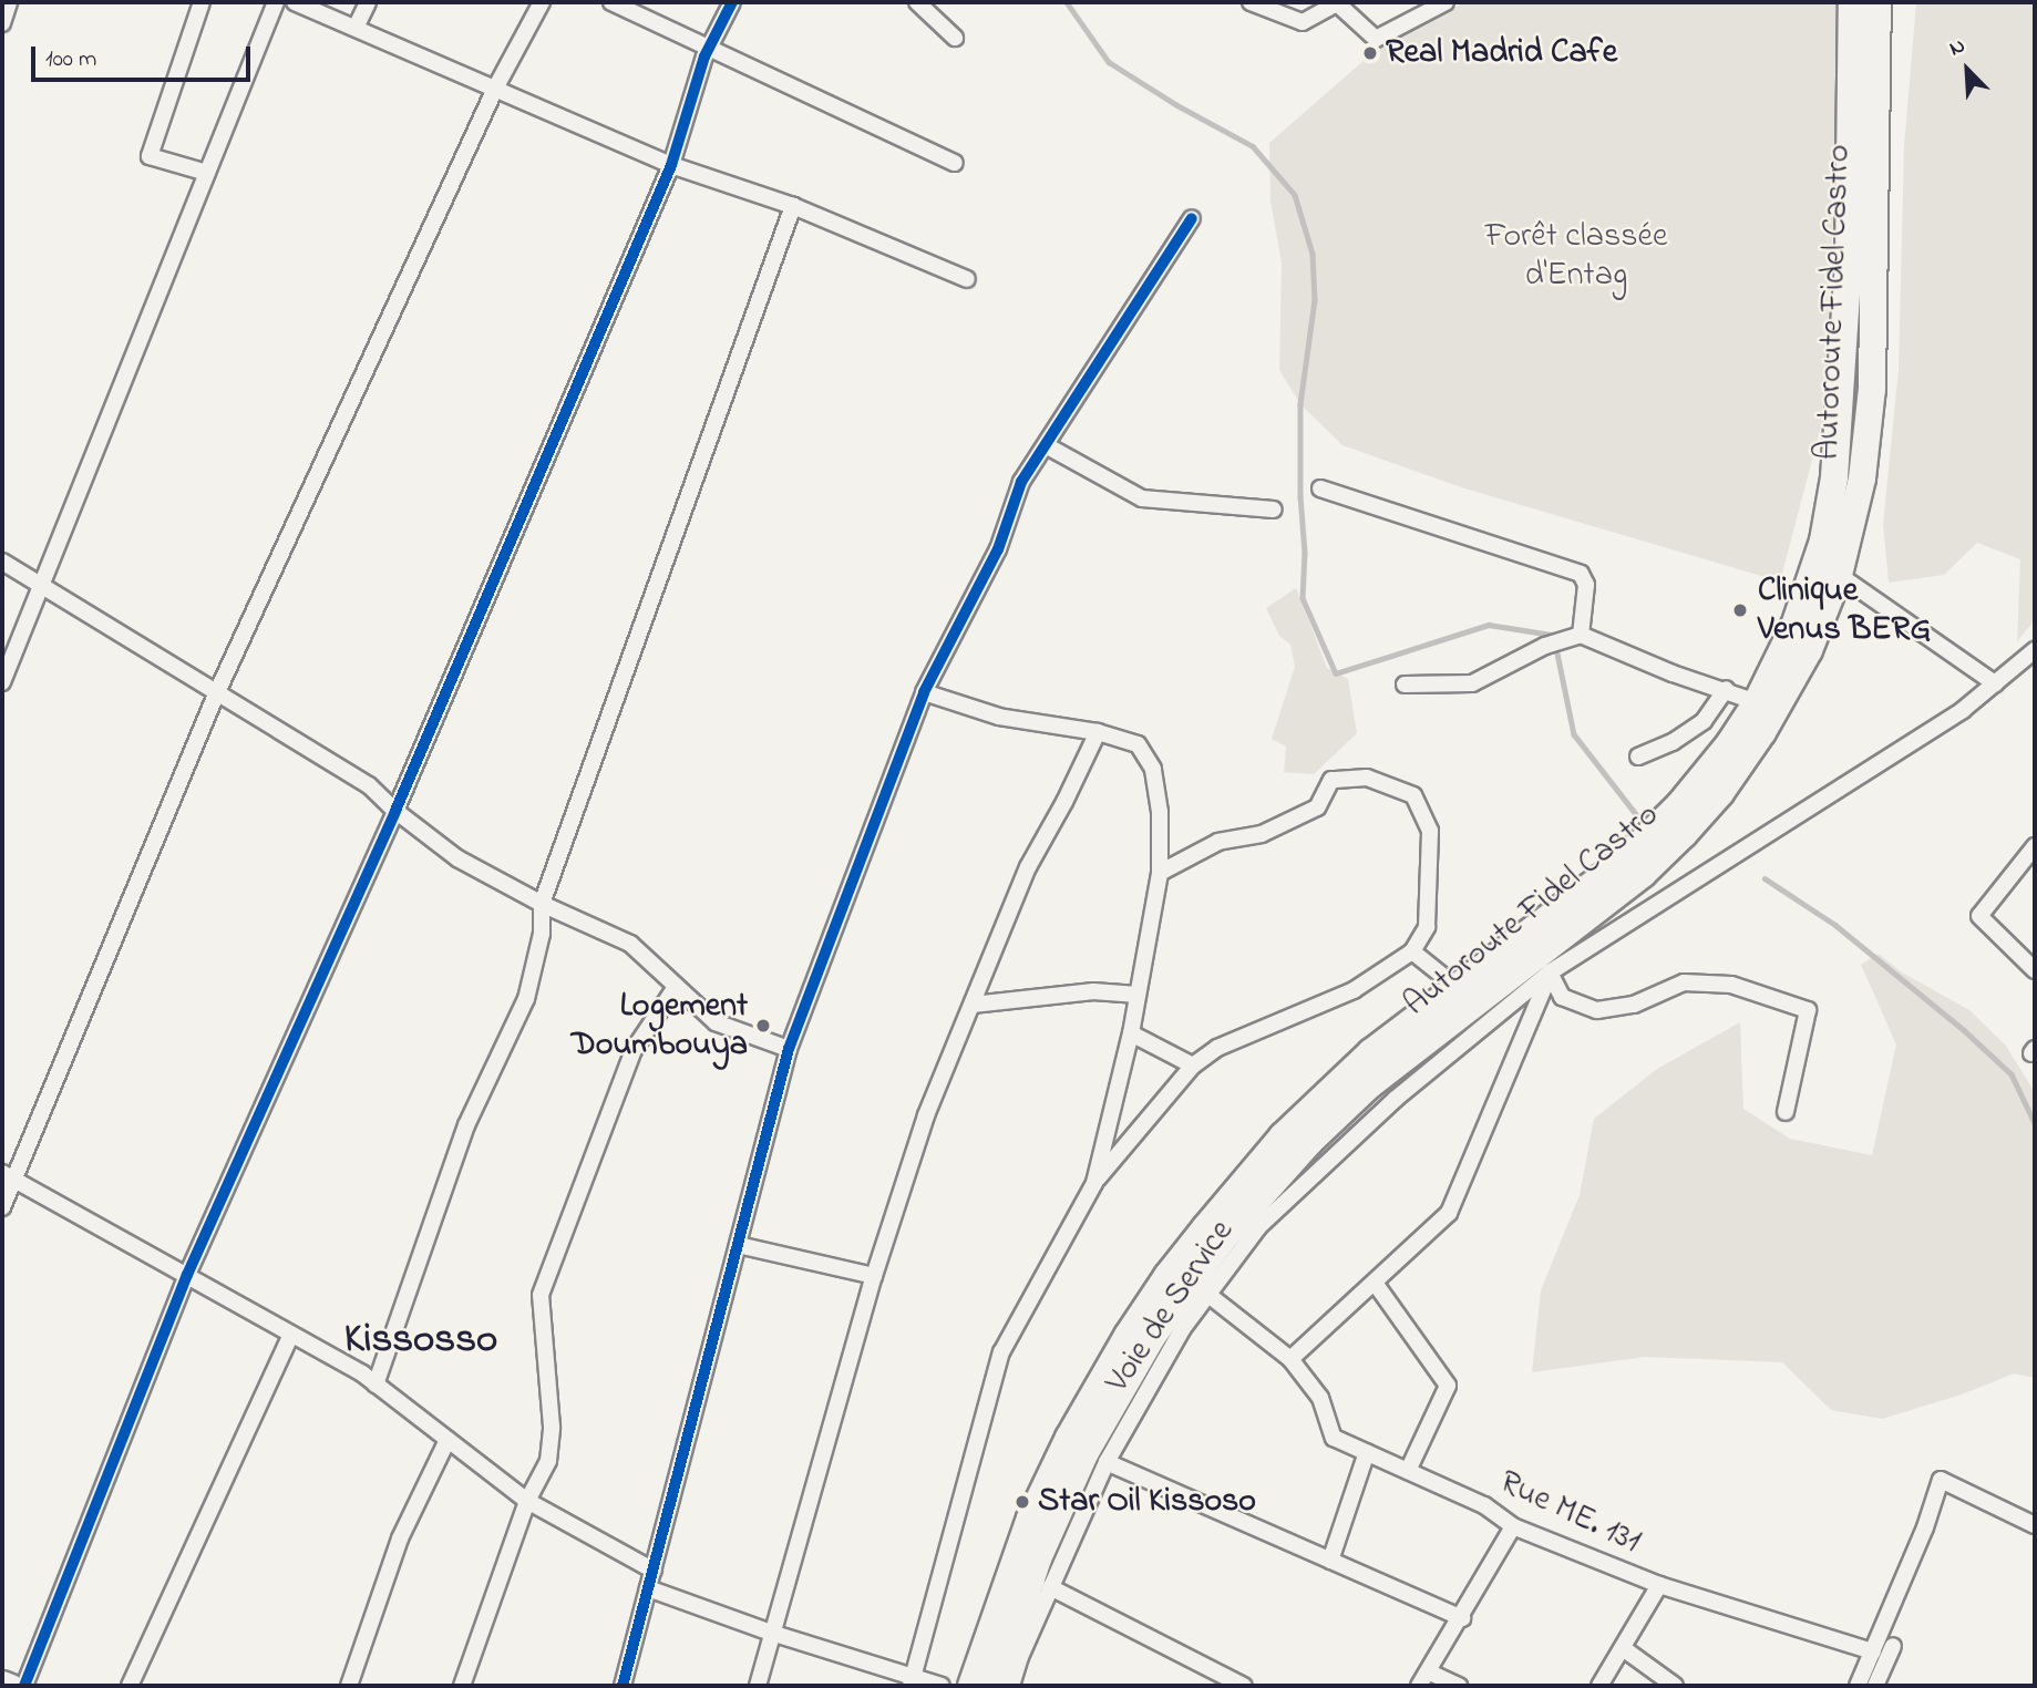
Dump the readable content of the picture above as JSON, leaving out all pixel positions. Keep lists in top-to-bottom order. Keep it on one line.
{"streets":{"highway":["Autoroute Fidel Castro"],"street":["Voie de Service","Rue ME. 131"]},"crossings":[["Autoroute Fidel Castro","Voie de Service"],["Voie de Service","Rue ME. 131"]],"districts":["Kissosso"],"parks":["Forêt classée d'Entag"],"places":["Real Madrid Cafe","Clinique Venus BERG","Logement Doumbouya","Star Oil Kissoso"],"scale_bar":"100 m","north":"top left"}
